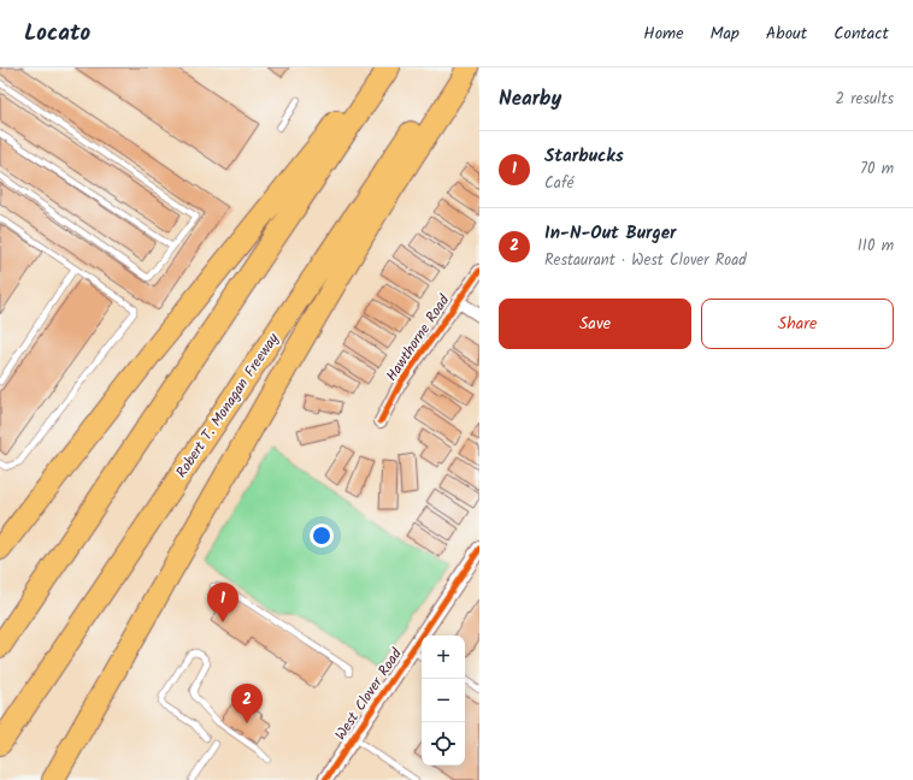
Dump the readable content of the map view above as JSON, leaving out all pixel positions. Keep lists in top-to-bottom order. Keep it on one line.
{"streets":{"highway":["Robert T. Monagan Freeway"],"street":["Hawthorne Road","West Clover Road"]},"page":{"header":"Locato","nav":["Home","Map","About","Contact"],"heading":["Nearby","2 results"],"list":[{"mark":"1","name":"Starbucks","note":"Café","value":"70 m"},{"mark":"2","name":"In-N-Out Burger","note":"Restaurant · West Clover Road","value":"110 m"}],"buttons":["Save","Share"],"pins":["1","2"],"map_buttons":["+","−"]}}
